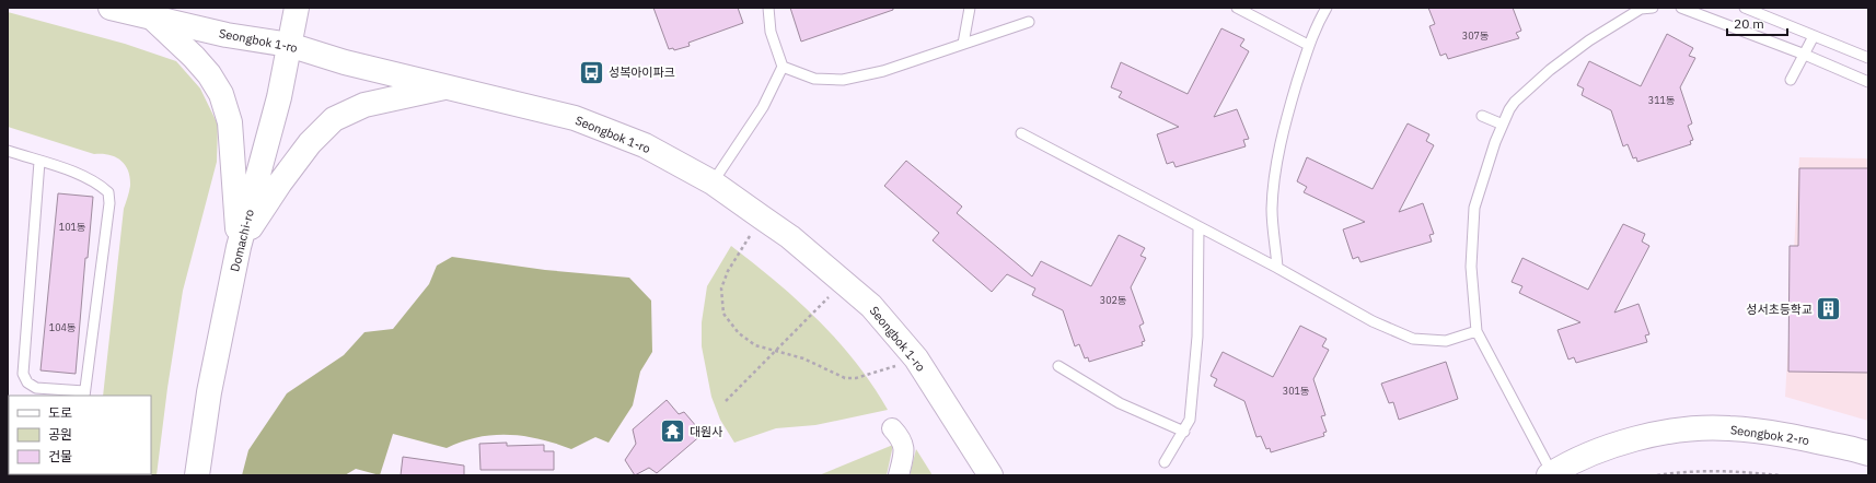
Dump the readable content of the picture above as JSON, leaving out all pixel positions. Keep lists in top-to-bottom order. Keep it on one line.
{"streets":{"street":["Seongbok 1-ro","Domachi-ro","Seongbok 2-ro"]},"crossings":[["Seongbok 1-ro","Domachi-ro"]],"places":{"bus stop":["성복아이파크"],"building":["성서초등학교"],"temple":["대원사"]},"house_numbers":["307동","311동","101동","302동","104동","301동"],"legend":["도로","공원","건물"],"scale_bar":"20 m"}
